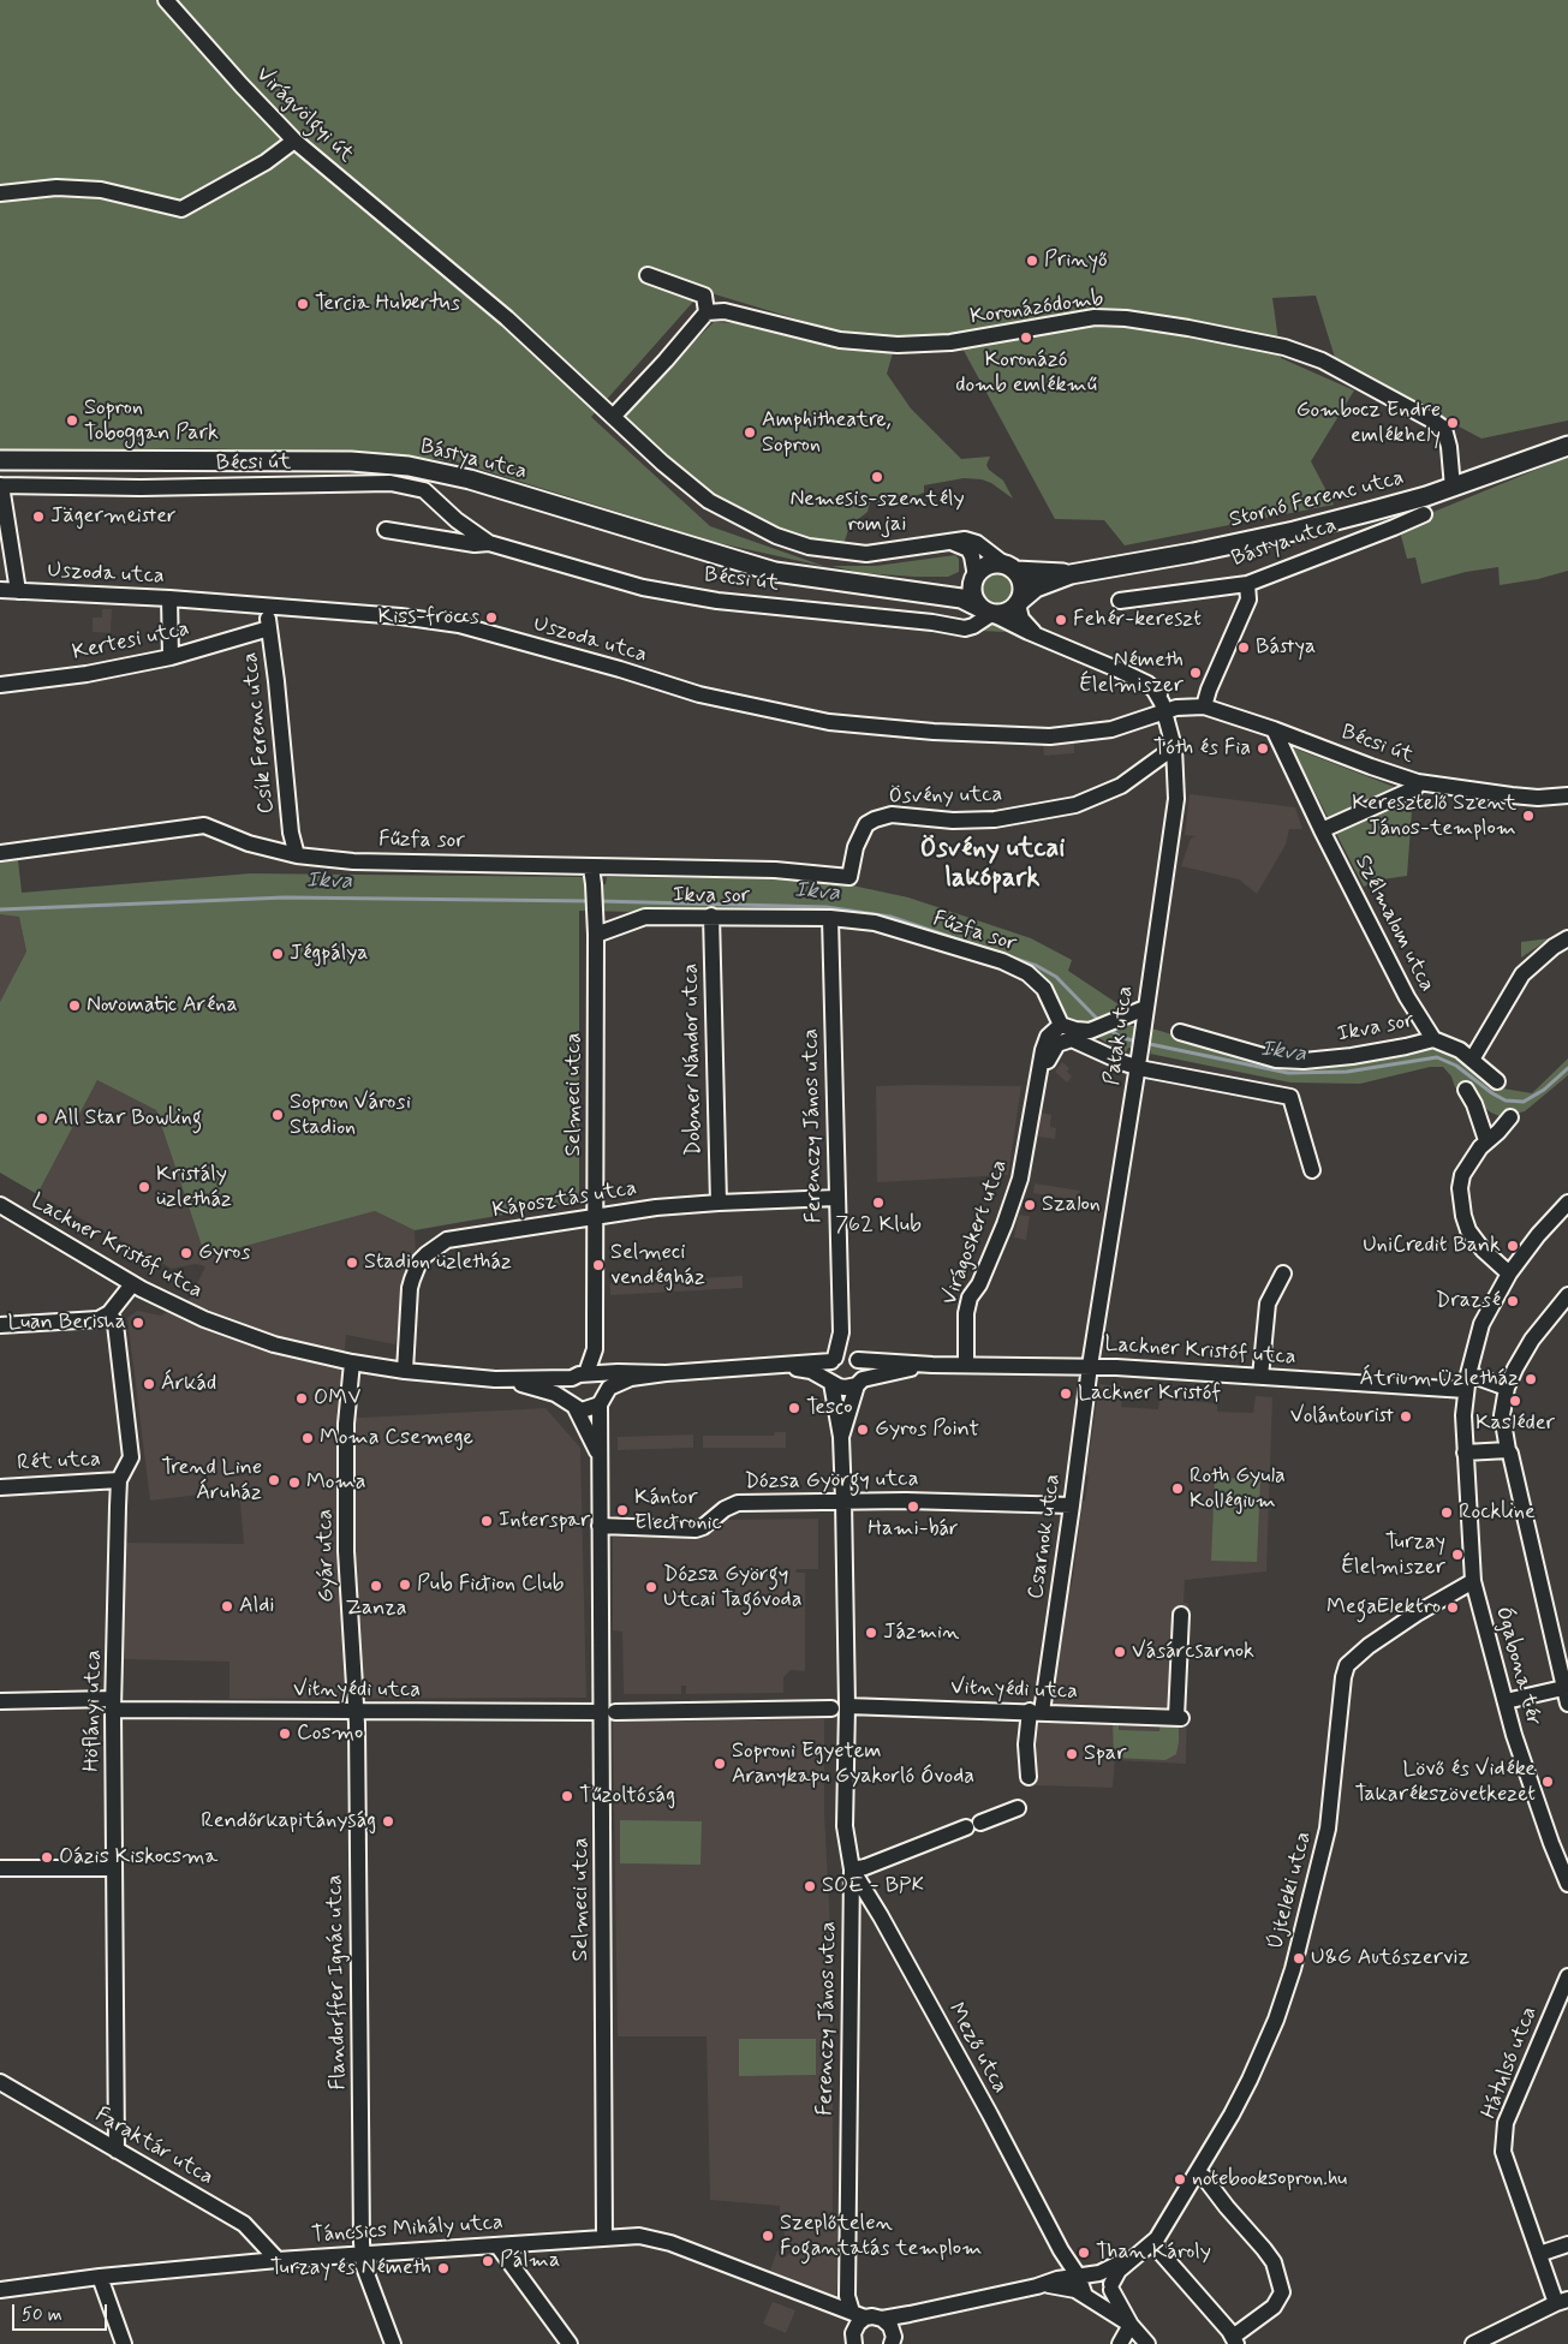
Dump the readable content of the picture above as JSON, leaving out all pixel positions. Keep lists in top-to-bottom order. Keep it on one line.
{"streets":{"main road":["Bástya utca","Stornó Ferenc utca"],"street":["Virágvölgyi út","Koronázódomb","Bécsi út","Uszoda utca","Kertesi utca","Csík Ferenc utca","Ösvény utca","Fűzfa sor","Ikva sor","Szélmalom utca","Patak utca","Dobner Nándor utca","Selmeci utca","Ferenczy János utca","Káposztás utca","Virágoskert utca","Lackner Kristóf utca","Rét utca","Dózsa György utca","Csarnok utca","Gyár utca","Ógabona tér","Vitnyédi utca","Höflányi utca","Újteleki utca","Flandorffer Ignác utca","Mező utca","Hátulsó utca","Faraktár utca","Táncsics Mihály utca"]},"crossings":[["Koronázódomb","Stornó Ferenc utca"],["Bástya utca","Bécsi út"],["Bástya utca","Stornó Ferenc utca"],["Bécsi út","Stornó Ferenc utca"],["Bécsi út","Uszoda utca"],["Bécsi út","Szélmalom utca"],["Bécsi út","Patak utca"],["Uszoda utca","Csík Ferenc utca"],["Uszoda utca","Patak utca"],["Kertesi utca","Csík Ferenc utca"],["Csík Ferenc utca","Fűzfa sor"],["Ösvény utca","Fűzfa sor"],["Ösvény utca","Patak utca"],["Fűzfa sor","Ikva sor"],["Fűzfa sor","Selmeci utca"],["Fűzfa sor","Ferenczy János utca"],["Fűzfa sor","Virágoskert utca"],["Ikva sor","Szélmalom utca"],["Ikva sor","Dobner Nándor utca"],["Ikva sor","Selmeci utca"],["Ikva sor","Ferenczy János utca"],["Patak utca","Virágoskert utca"],["Patak utca","Lackner Kristóf utca"],["Patak utca","Csarnok utca"],["Dobner Nándor utca","Káposztás utca"],["Selmeci utca","Káposztás utca"],["Selmeci utca","Lackner Kristóf utca"],["Selmeci utca","Dózsa György utca"],["Selmeci utca","Vitnyédi utca"],["Selmeci utca","Táncsics Mihály utca"],["Ferenczy János utca","Káposztás utca"],["Ferenczy János utca","Lackner Kristóf utca"],["Ferenczy János utca","Dózsa György utca"],["Ferenczy János utca","Vitnyédi utca"],["Ferenczy János utca","Mező utca"],["Ferenczy János utca","Táncsics Mihály utca"],["Káposztás utca","Lackner Kristóf utca"],["Virágoskert utca","Lackner Kristóf utca"],["Lackner Kristóf utca","Csarnok utca"],["Lackner Kristóf utca","Gyár utca"],["Lackner Kristóf utca","Ógabona tér"],["Rét utca","Höflányi utca"],["Dózsa György utca","Csarnok utca"],["Csarnok utca","Vitnyédi utca"],["Gyár utca","Vitnyédi utca"],["Gyár utca","Flandorffer Ignác utca"],["Ógabona tér","Újteleki utca"],["Vitnyédi utca","Höflányi utca"],["Vitnyédi utca","Flandorffer Ignác utca"],["Höflányi utca","Faraktár utca"],["Újteleki utca","Mező utca"],["Flandorffer Ignác utca","Táncsics Mihály utca"],["Faraktár utca","Táncsics Mihály utca"]],"districts":["Ösvény utcai lakópark"],"water":["Ikva"],"places":["Prinyő","Tercia Hubertus","Koronázó domb emlékmű","Sopron Toboggan Park","Gombocz Endre emlékhely","Amphitheatre, Sopron","Nemesis-szentély romjai","Jägermeister","Kiss-fröccs","Fehér-kereszt","Bástya","Németh Élelmiszer","Tóth és Fia","Keresztelő Szent János-templom","Jégpálya","Novomatic Aréna","Sopron Városi Stadion","All Star Bowling","Kristály üzletház","762 Klub","Szalon","UniCredit Bank","Gyros","Stadion üzletház","Selmeci vendégház","Drazsé","Luan Berisha","Átrium Üzletház","Árkád","Lackner Kristóf","OMV","Kasléder","Tesco","Volántourist","Gyros Point","Moma Csemege","Trend Line Áruház","Moma","Roth Gyula Kollégium","Hami-bár","Kántor Electronic","Rockline","Interspar","Turzay Élelmiszer","Pub Fiction Club","Zanza","Dózsa György Utcai Tagóvoda","Aldi","MegaElektro","Jázmin","Vásárcsarnok","Cosmo","Spar","Soproni Egyetem Aranykapu Gyakorló Óvoda","Lövő és Vidéke Takarékszövetkezet","Tűzoltóság","Rendőrkapitányság","Oázis Kiskocsma","SOE - BPK","U&G Autószerviz","notebooksopron.hu","Szeplőtelen Fogantatás templom","Than Károly","Pálma","Turzay és Németh"],"scale_bar":"50 m"}
